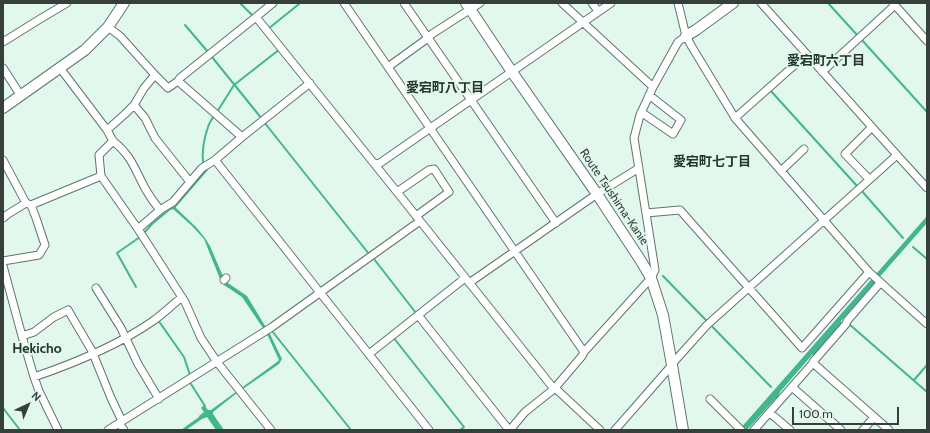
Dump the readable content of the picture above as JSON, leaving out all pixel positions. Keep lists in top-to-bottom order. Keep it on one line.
{"streets":{"main road":["Route Tsushima-Kanie"]},"districts":["愛宕町六丁目","愛宕町八丁目","愛宕町七丁目","Hekicho"],"scale_bar":"100 m","north":"top right"}
